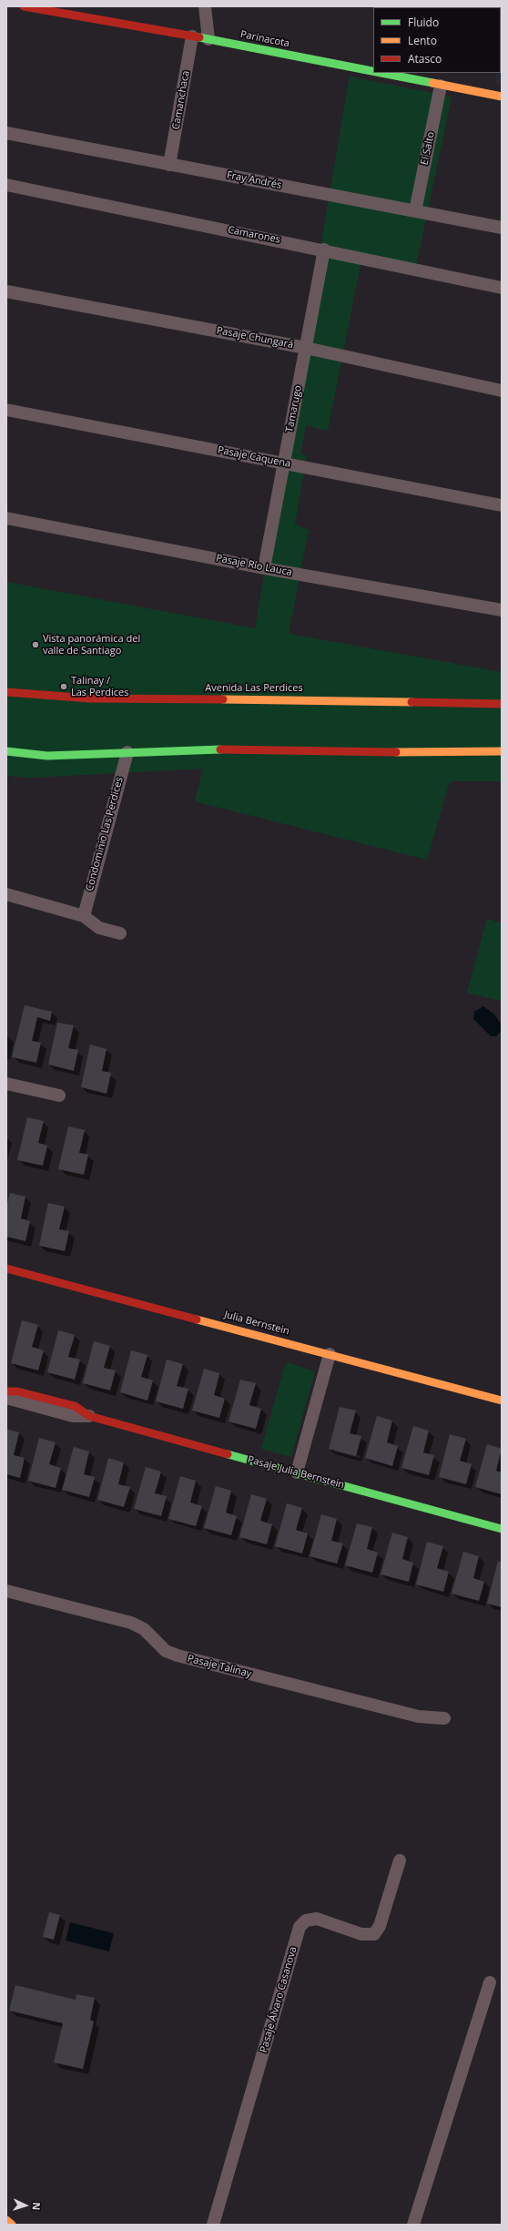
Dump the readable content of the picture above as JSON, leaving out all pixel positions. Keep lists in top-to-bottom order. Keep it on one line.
{"streets":{"street":["Parinacota","Camanchaca","El Salto","Fray Andrés","Camarones","Pasaje Chungará","Tamarugo","Pasaje Caquena","Pasaje Río Lauca","Avenida Las Perdices","Condominio Las Perdices","Julia Bernstein","Pasaje Julia Bernstein","Pasaje Talinay","Pasaje Álvaro Casanova"]},"crossings":[["Parinacota","Camanchaca"],["Parinacota","El Salto"],["Camanchaca","Fray Andrés"],["El Salto","Fray Andrés"],["Camarones","Tamarugo"],["Pasaje Chungará","Tamarugo"],["Tamarugo","Pasaje Caquena"],["Tamarugo","Pasaje Río Lauca"]],"places":["Vista panorámica del valle de Santiago","Talinay / Las Perdices"],"legend":["Fluido","Lento","Atasco"],"north":"right"}
